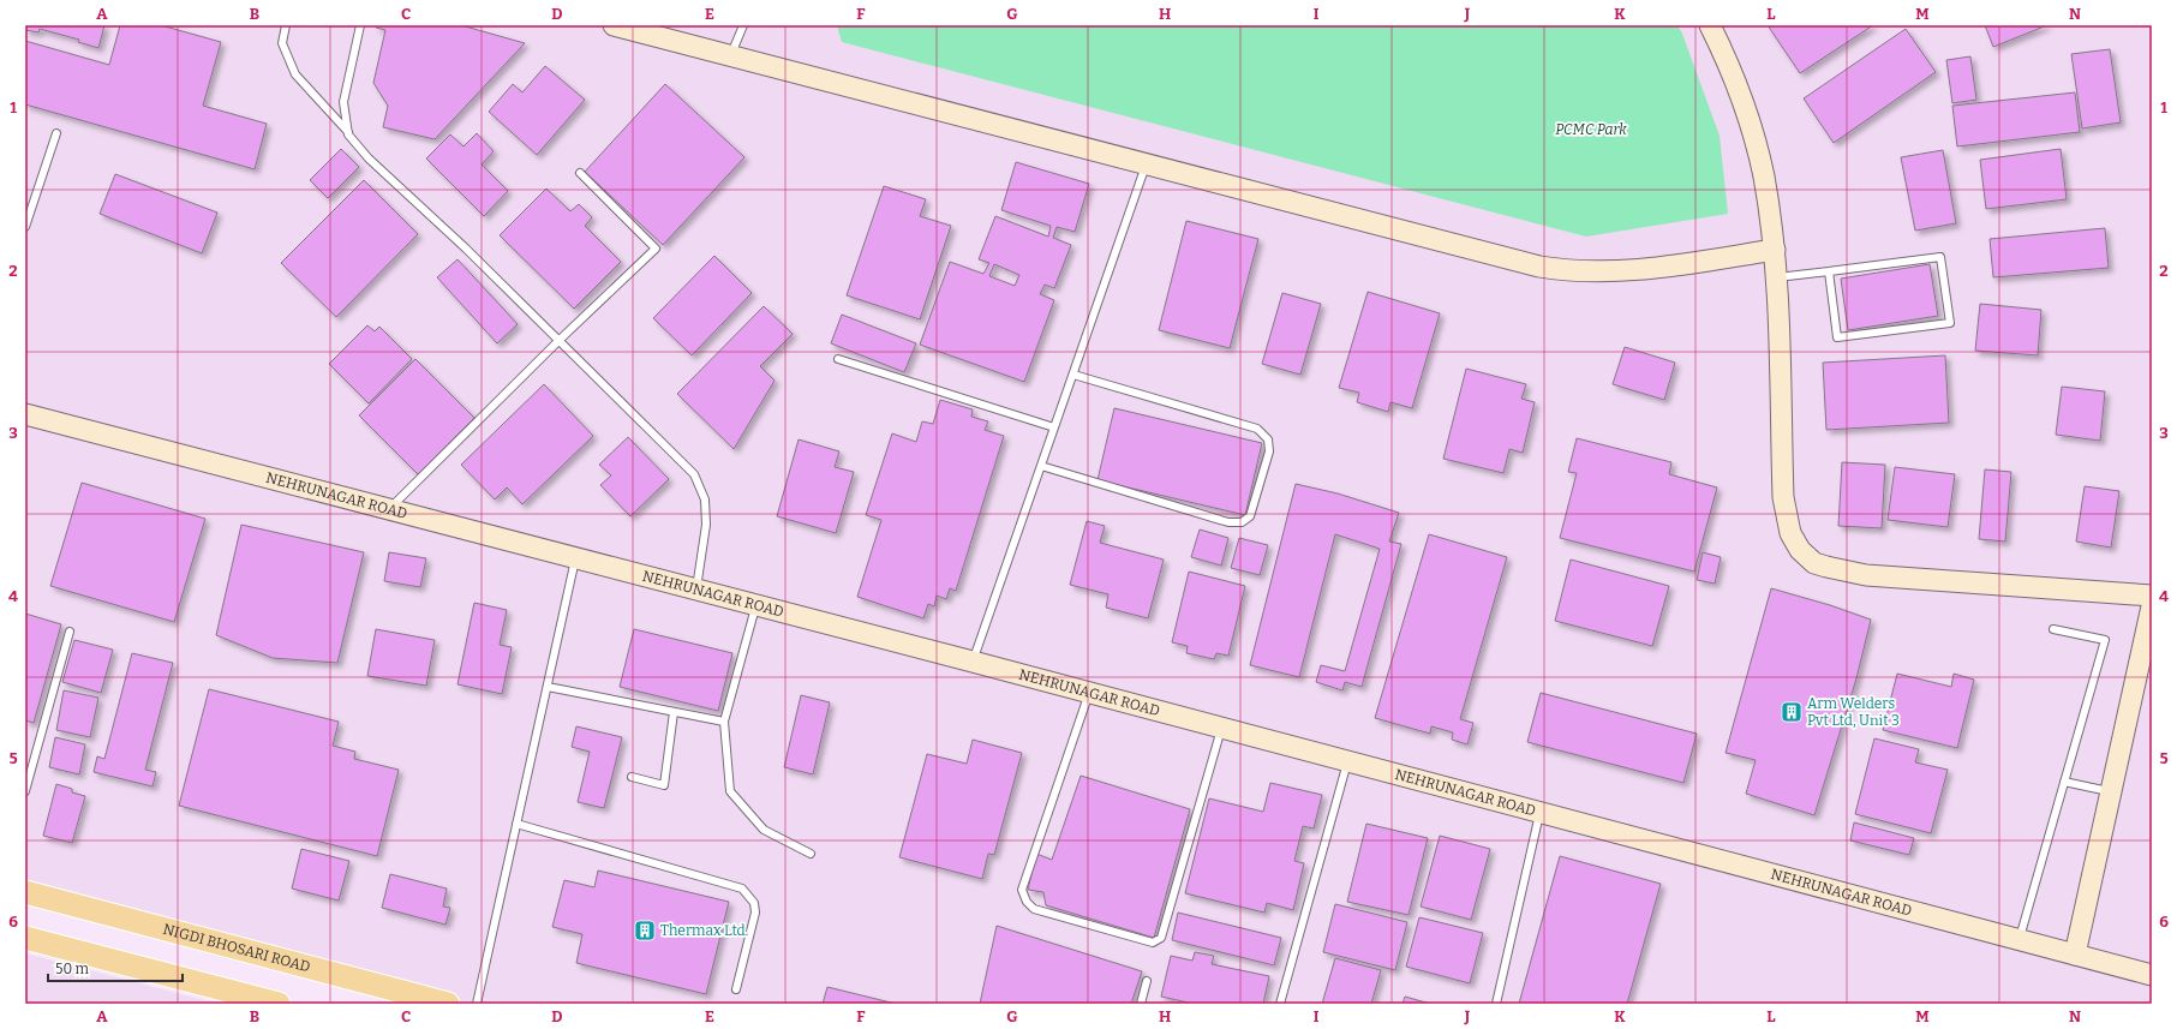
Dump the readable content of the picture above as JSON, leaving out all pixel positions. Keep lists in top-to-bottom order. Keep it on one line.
{"streets":{"main road":["NIGDI BHOSARI ROAD"],"street":["NEHRUNAGAR ROAD"]},"parks":["PCMC Park"],"places":{"building":["Arm Welders Pvt Ltd, Unit 3","Thermax Ltd."]},"scale_bar":"50 m","grid":{"columns":["A","B","C","D","E","F","G","H","I","J","K","L","M","N"],"rows":["1","2","3","4","5","6"]}}
